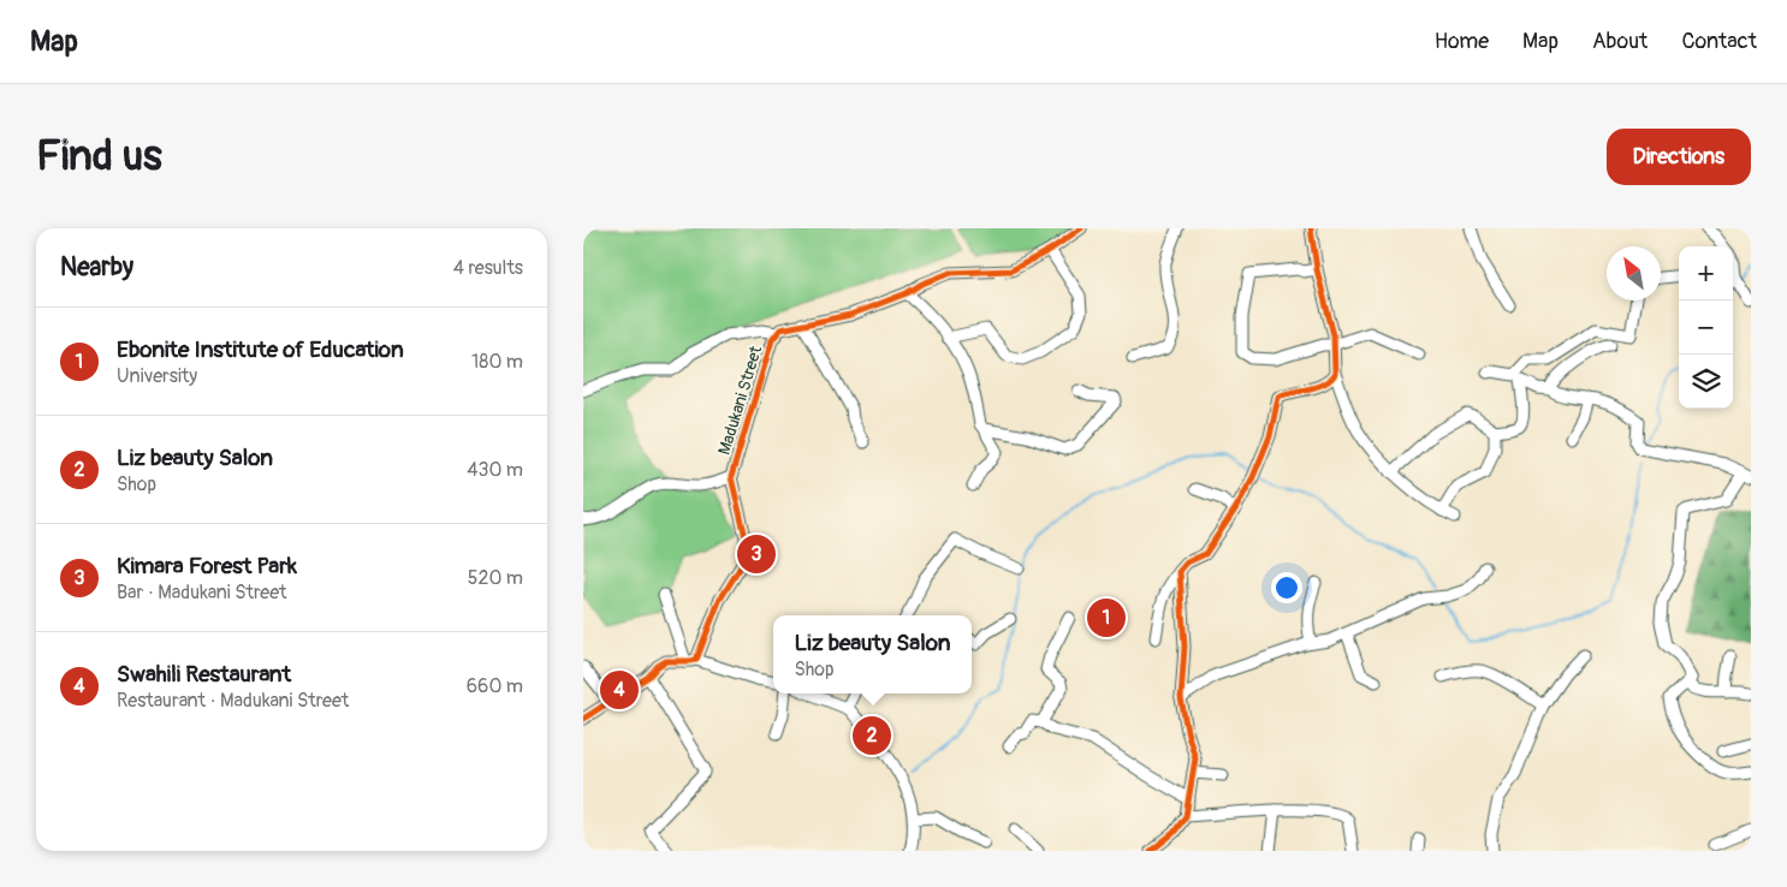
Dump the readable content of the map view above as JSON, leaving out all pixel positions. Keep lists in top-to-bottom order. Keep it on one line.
{"streets":{"street":["Madukani Street"]},"north":"top left","page":{"header":"Map","nav":["Home","Map","About","Contact"],"buttons":"Directions","title":"Find us","heading":["Nearby","4 results"],"map_buttons":["+","−"],"list":[{"mark":"1","name":"Ebonite Institute of Education","note":"University","value":"180 m"},{"mark":"2","name":"Liz beauty Salon","note":"Shop","value":"430 m"},{"mark":"3","name":"Kimara Forest Park","note":"Bar · Madukani Street","value":"520 m"},{"mark":"4","name":"Swahili Restaurant","note":"Restaurant · Madukani Street","value":"660 m"}],"pins":["3","1","4","2"],"popup":["Liz beauty Salon","Shop"]}}
